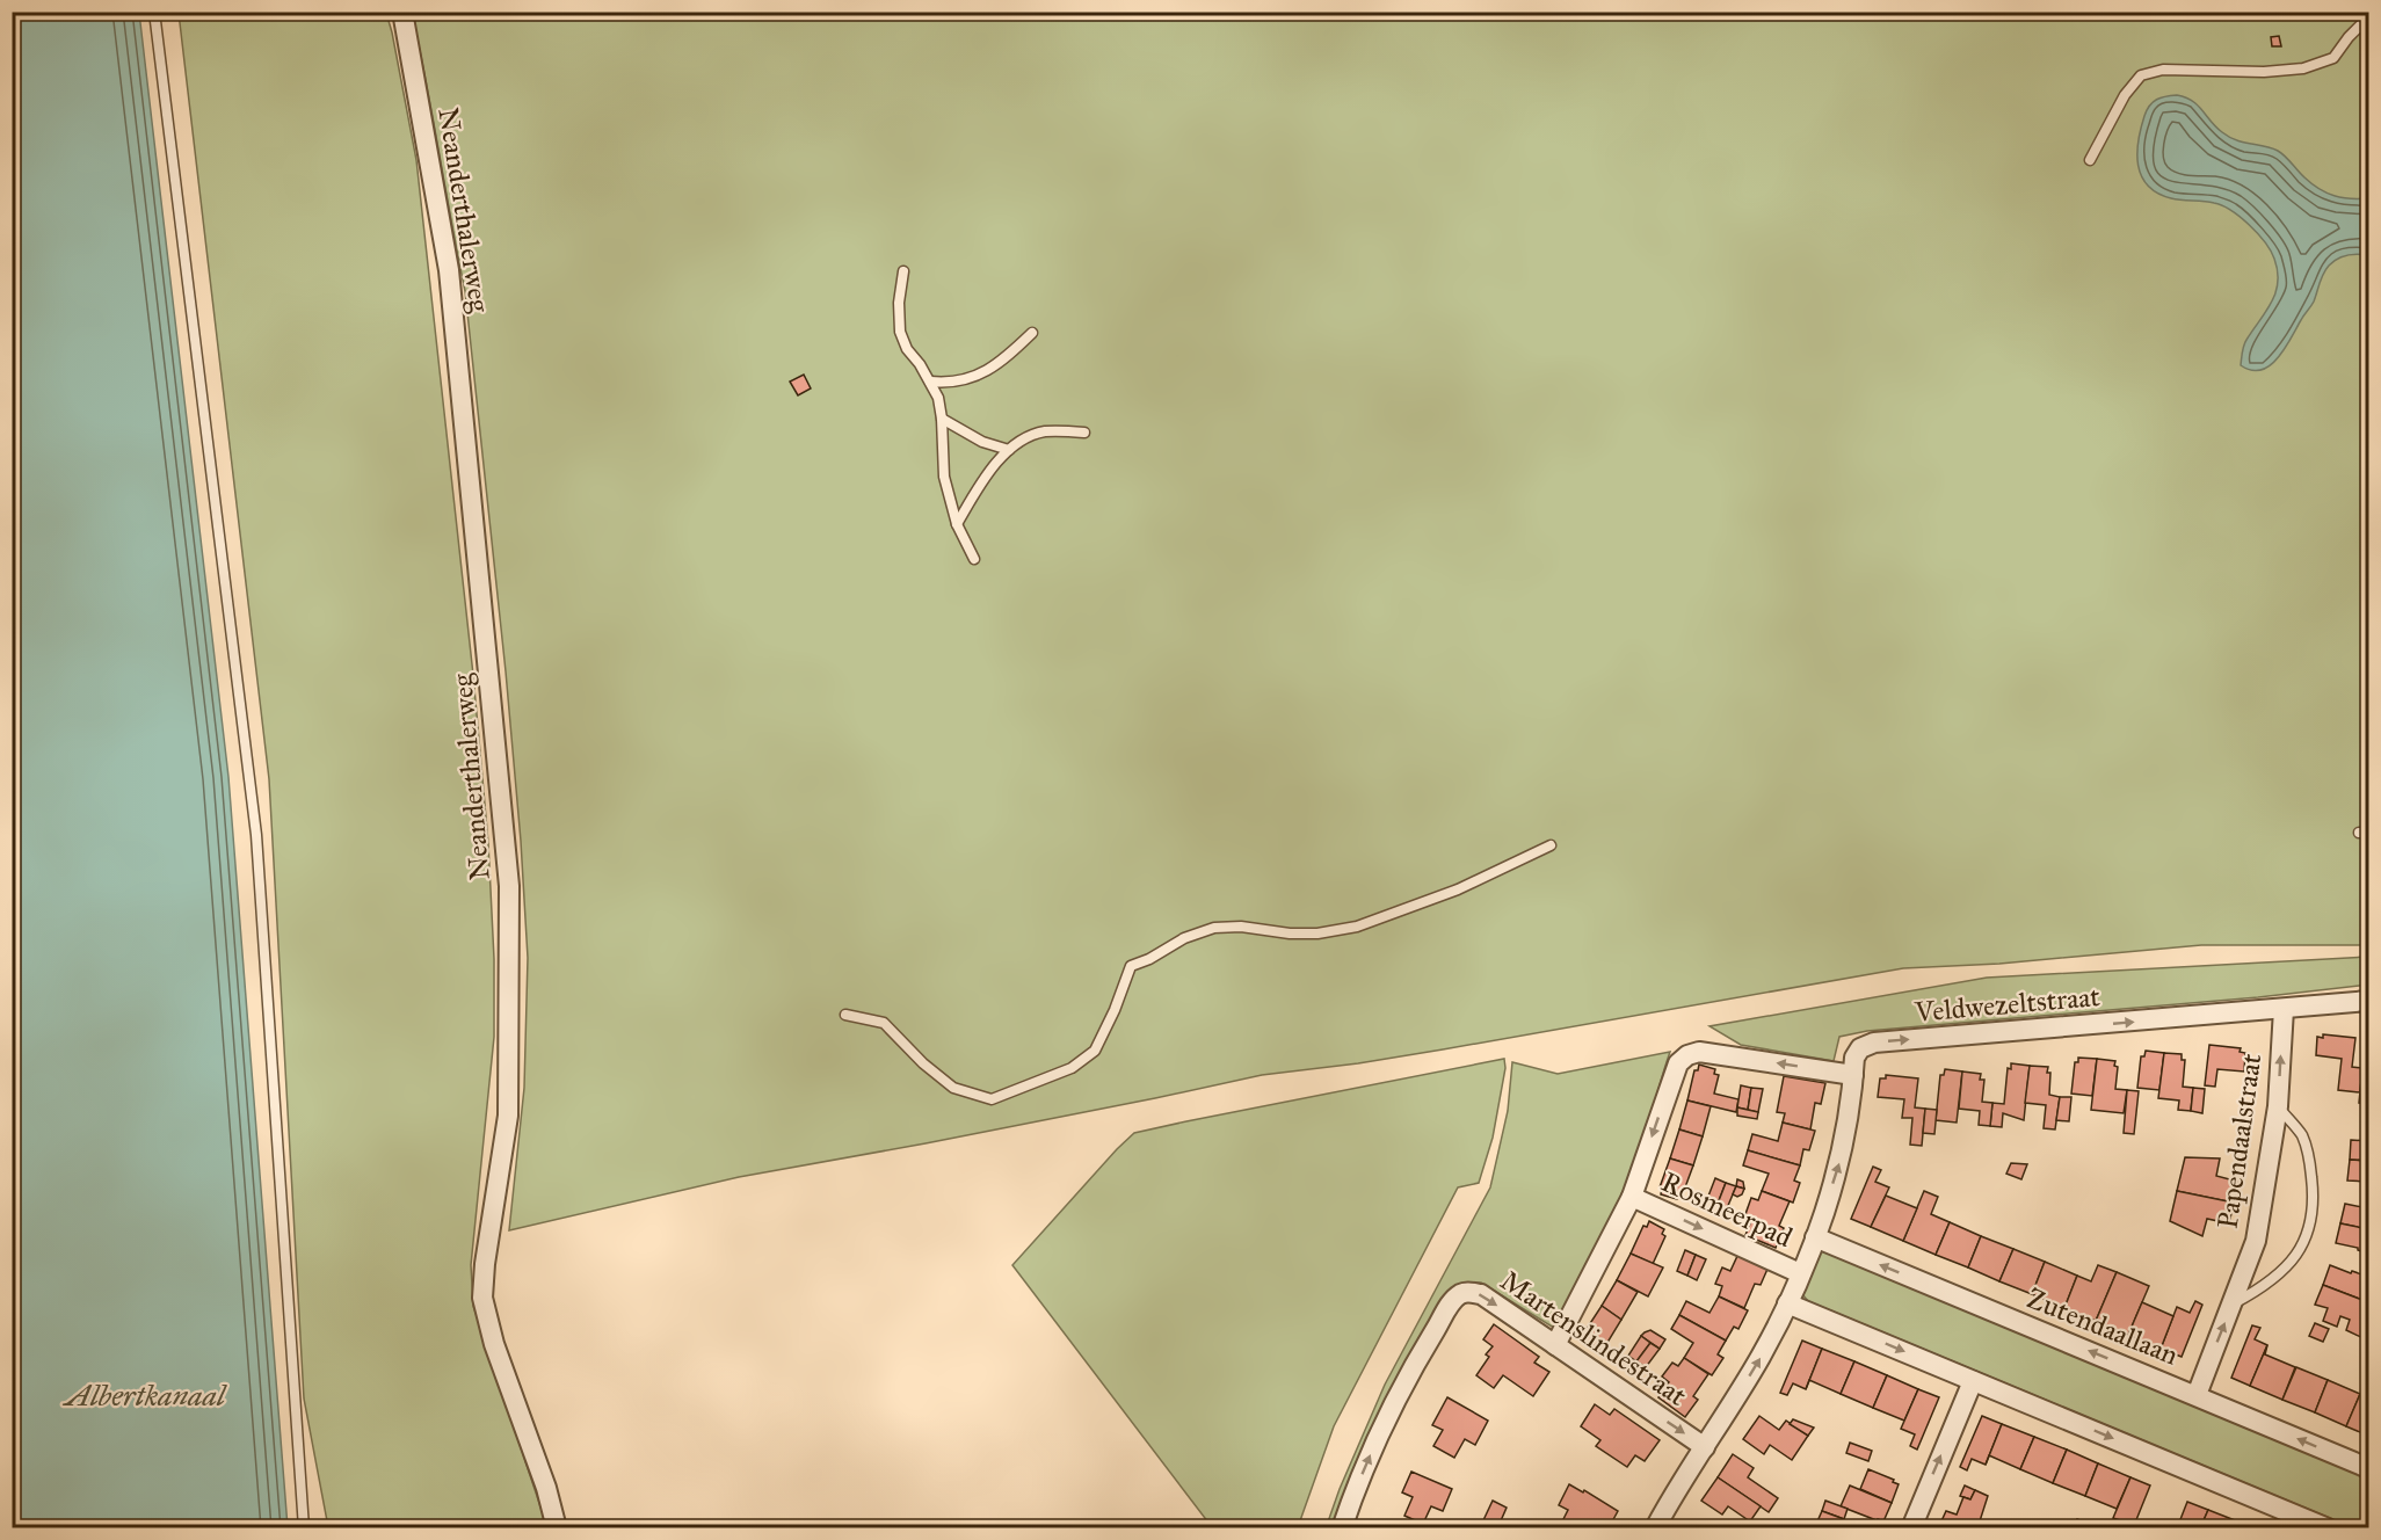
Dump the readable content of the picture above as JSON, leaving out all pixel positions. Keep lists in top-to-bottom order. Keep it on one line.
{"streets":{"street":["Neanderthalerweg","Veldwezeltstraat","Papendaalstraat","Rosmeerpad","Zutendaallaan","Martenslindestraat"]},"crossings":[["Veldwezeltstraat","Papendaalstraat"],["Veldwezeltstraat","Rosmeerpad"],["Papendaalstraat","Zutendaallaan"],["Rosmeerpad","Martenslindestraat"]],"one_way":["Veldwezeltstraat","Papendaalstraat"],"water":["Albertkanaal"]}
